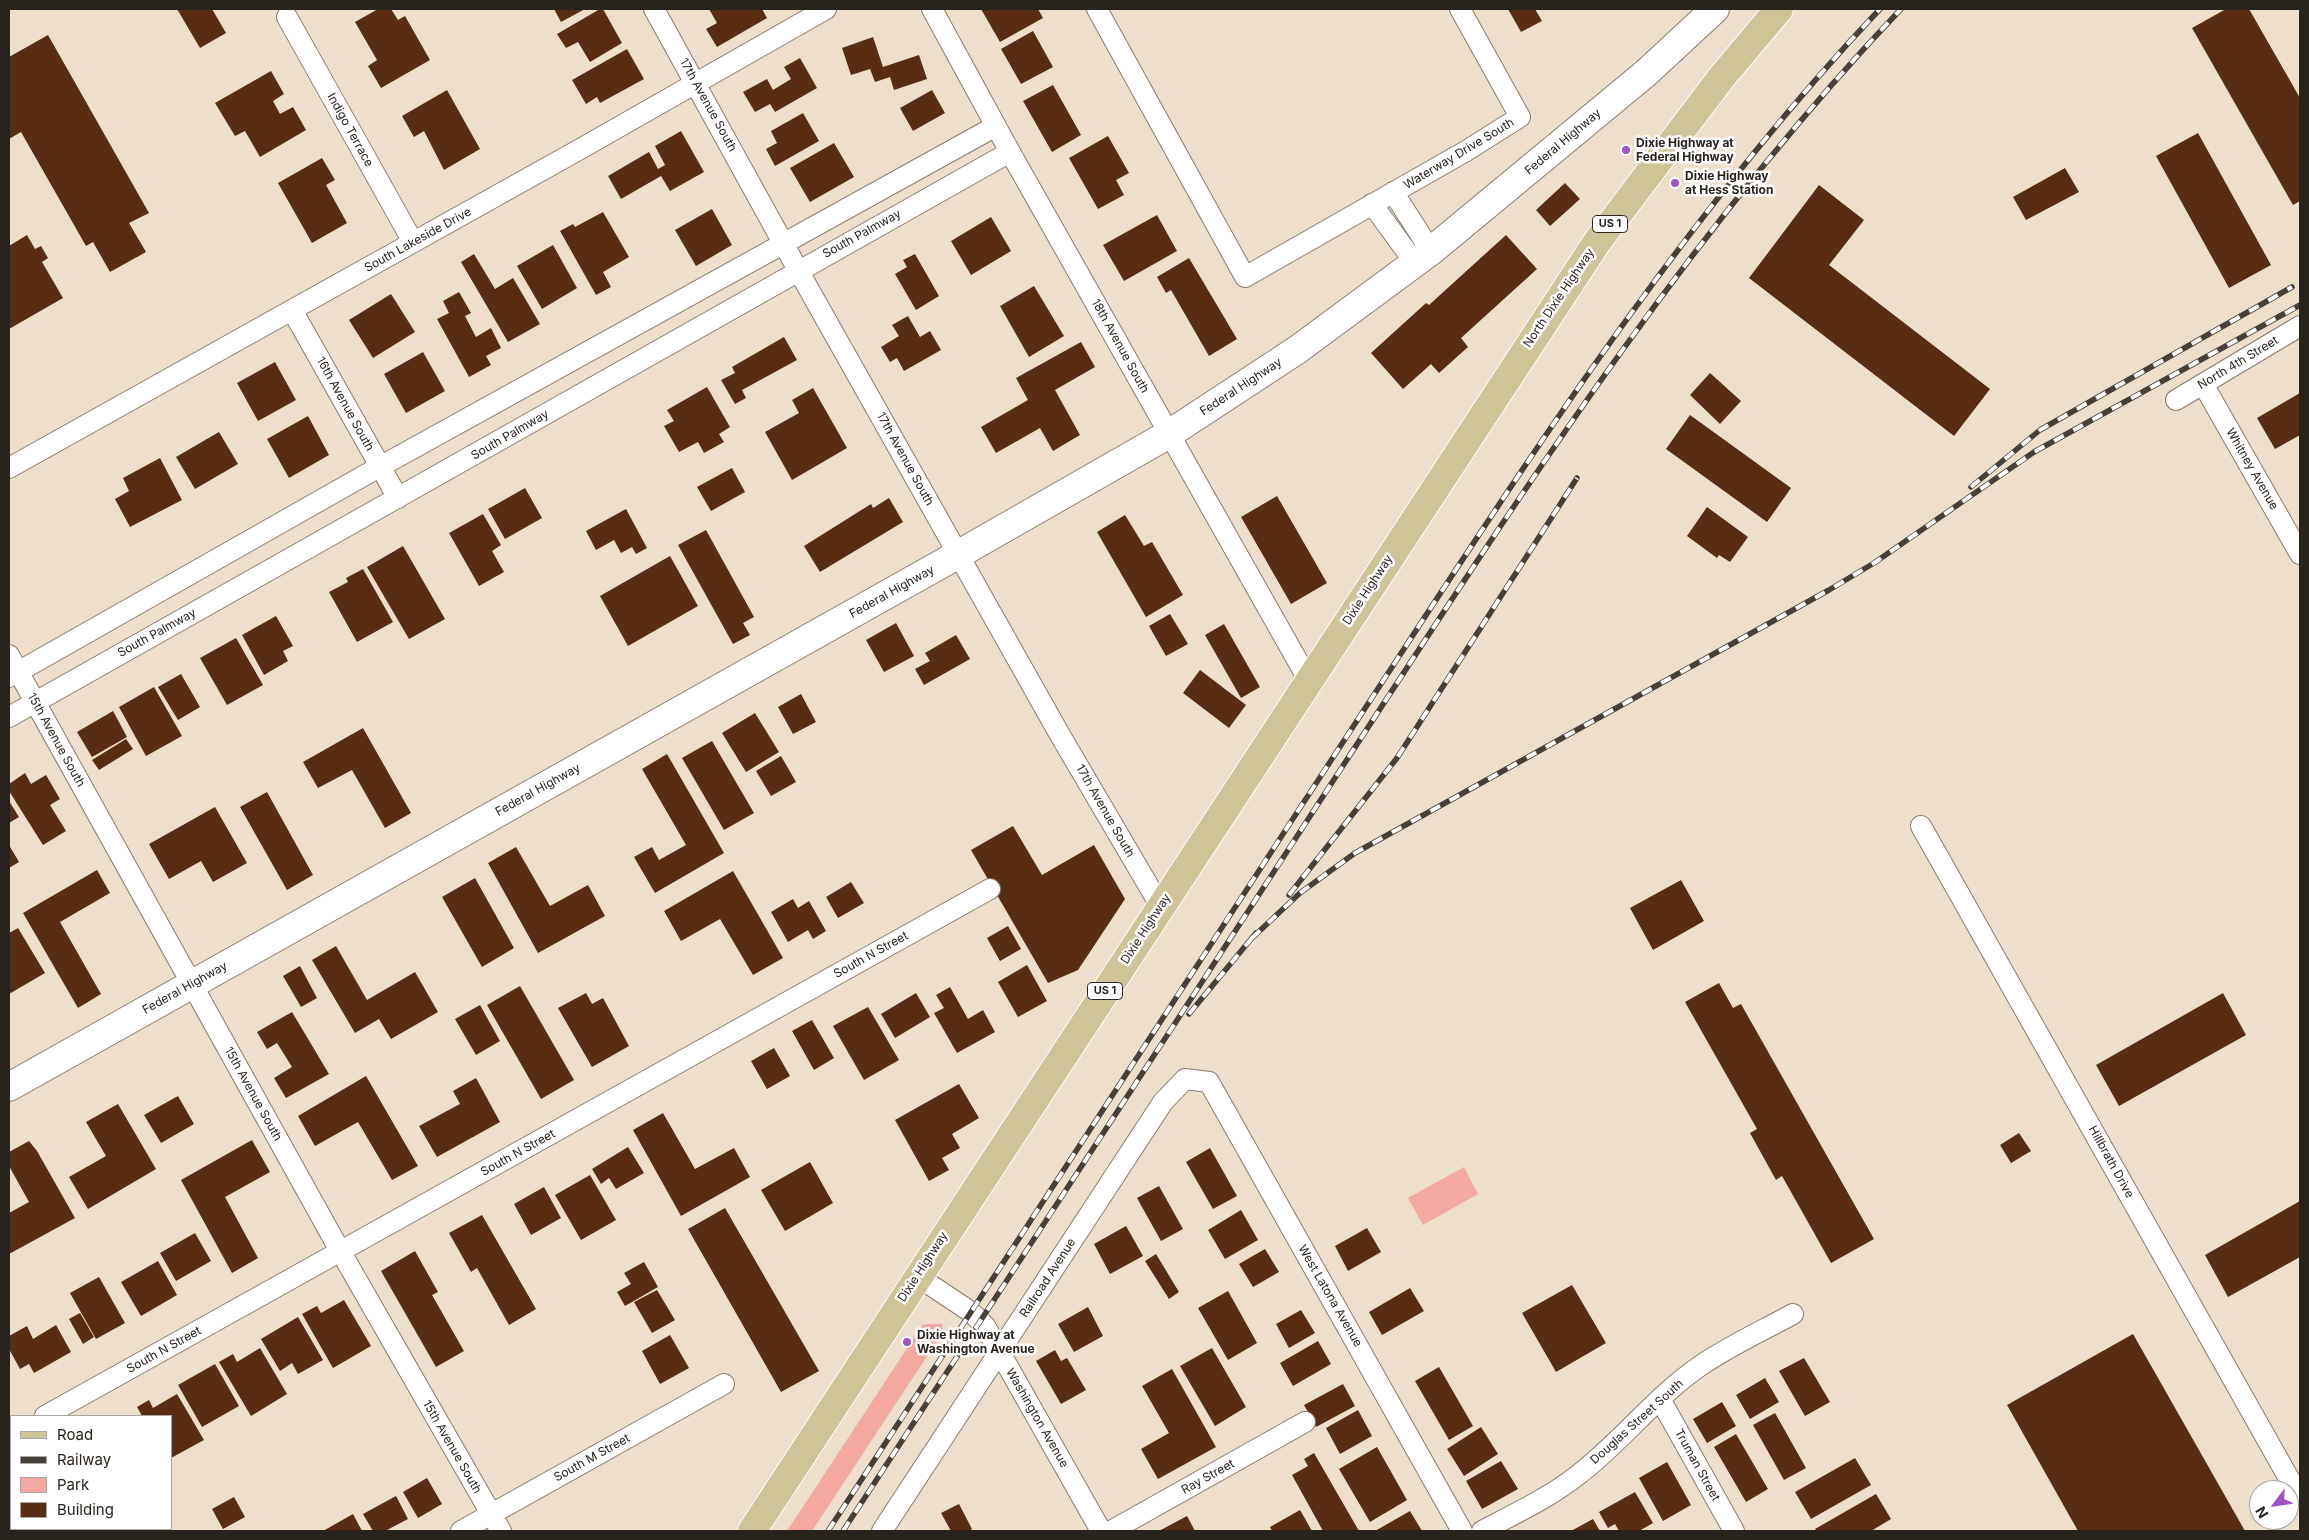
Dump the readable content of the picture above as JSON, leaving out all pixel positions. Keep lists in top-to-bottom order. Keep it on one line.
{"streets":{"main road":["Federal Highway","US 1","North Dixie Highway","Dixie Highway"],"street":["17th Avenue South","Indigo Terrace","Waterway Drive South","South Palmway","South Lakeside Drive","18th Avenue South","North 4th Street","16th Avenue South","Whitney Avenue","15th Avenue South","South N Street","Hillbrath Drive","Railroad Avenue","West Latona Avenue","Washington Avenue","Douglas Street South","South M Street","Truman Street","Ray Street"]},"crossings":[["17th Avenue South","Federal Highway"],["17th Avenue South","South Palmway"],["17th Avenue South","South Lakeside Drive"],["17th Avenue South","Dixie Highway"],["Indigo Terrace","South Lakeside Drive"],["Federal Highway","18th Avenue South"],["Federal Highway","15th Avenue South"],["South Palmway","18th Avenue South"],["South Palmway","16th Avenue South"],["South Palmway","15th Avenue South"],["South Lakeside Drive","16th Avenue South"],["North Dixie Highway","Dixie Highway"],["18th Avenue South","Dixie Highway"],["North 4th Street","Whitney Avenue"],["Dixie Highway","Washington Avenue"],["15th Avenue South","South N Street"],["15th Avenue South","South M Street"],["Railroad Avenue","West Latona Avenue"],["Railroad Avenue","Washington Avenue"],["Douglas Street South","Truman Street"]],"places":["Dixie Highway at Federal Highway","Dixie Highway at Hess Station","Dixie Highway at Washington Avenue"],"legend":["Road","Railway","Park","Building"],"north":"bottom left"}
